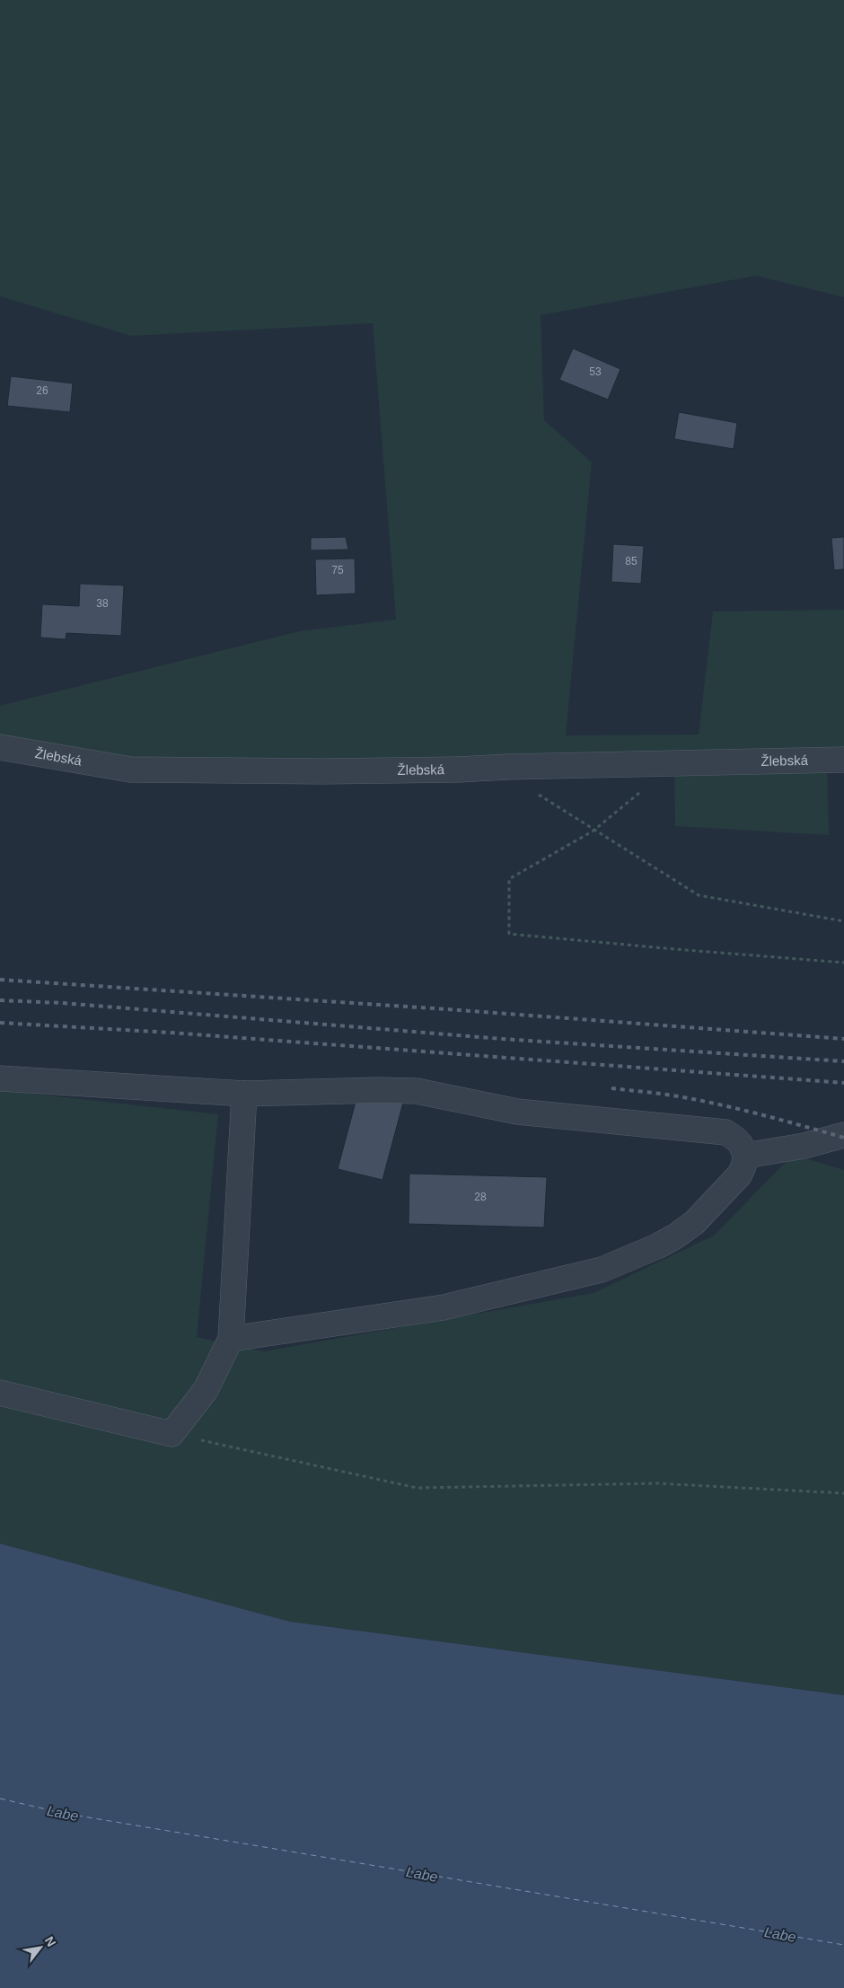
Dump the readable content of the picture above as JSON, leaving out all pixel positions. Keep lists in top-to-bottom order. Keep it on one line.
{"streets":{"street":["Žlebská"]},"water":["Labe"],"house_numbers":["53","26","85","75","38","28"],"north":"top right"}
